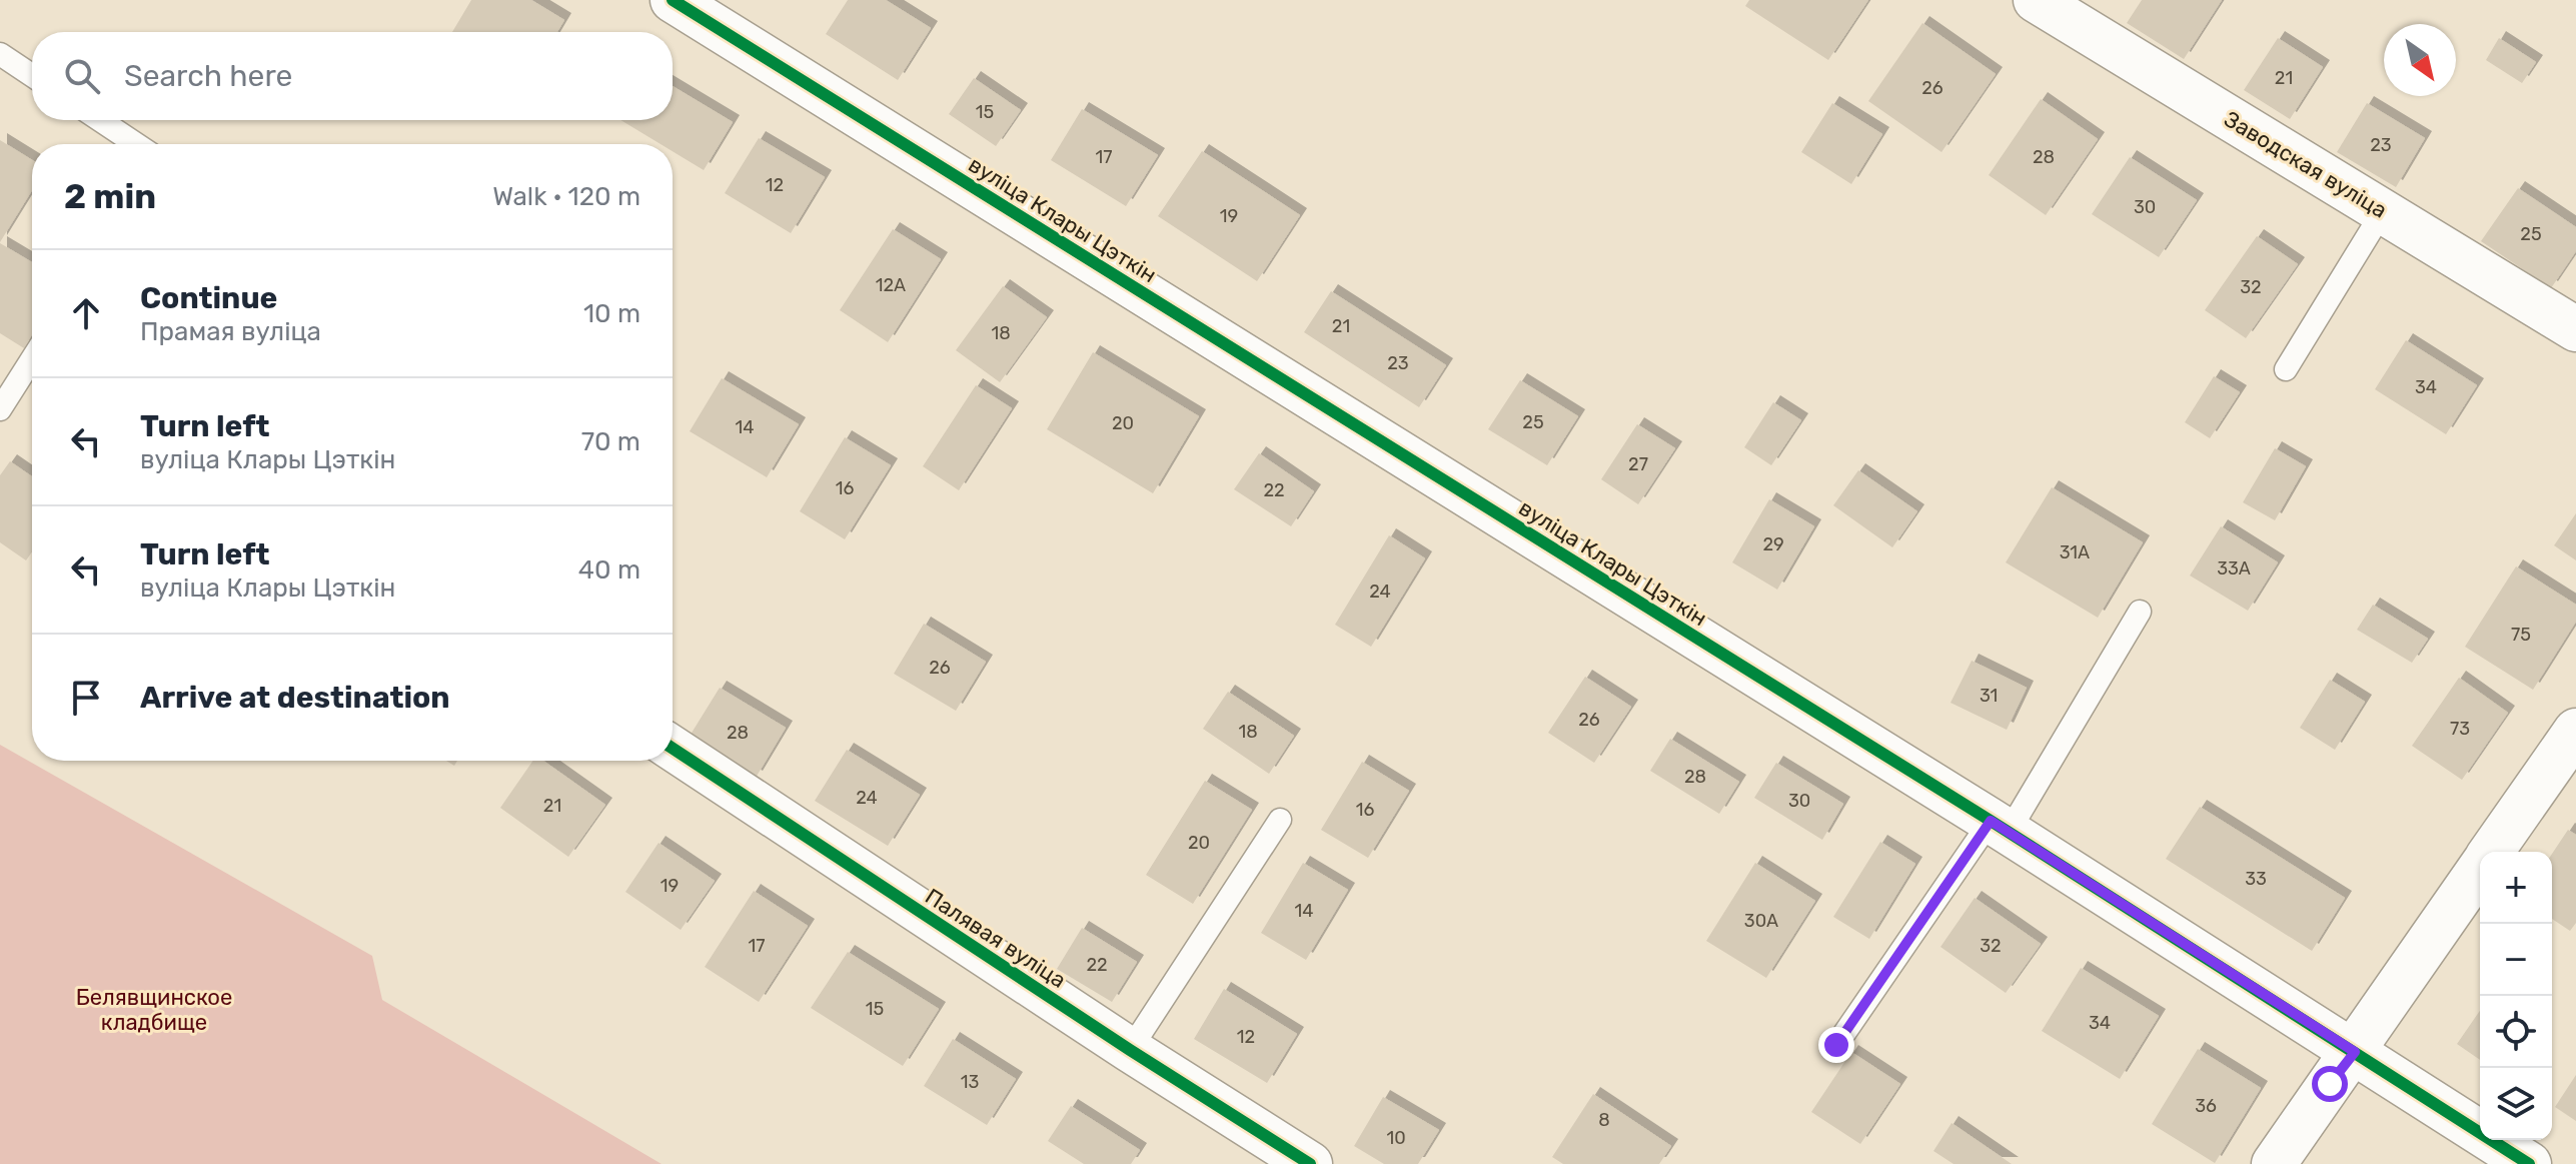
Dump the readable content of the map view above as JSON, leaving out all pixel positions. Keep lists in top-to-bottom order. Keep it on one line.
{"streets":{"street":["Заводская вуліца","вуліца Клары Цэткін","Палявая вуліца"]},"parks":["Белявщинское кладбище"],"house_numbers":["21","26","15","23","17","28","12","30","19","25","12А","32","21","18","23","34","25","20","14","27","16","22","29","31А","33А","24","75","26","31","26","73","18","28","28","24","30","21","16","20","33","19","14","30А","17","32","22","15","34","12","13","36","8","10"],"north":"bottom right","page":{"search":"Search here","heading":["2 min","Walk · 120 m"],"list":[["Continue","Прамая вуліца","10 m"],["Turn left","вуліца Клары Цэткін","70 m"],["Turn left","вуліца Клары Цэткін","40 m"],"Arrive at destination"],"map_buttons":["+","−"]}}
